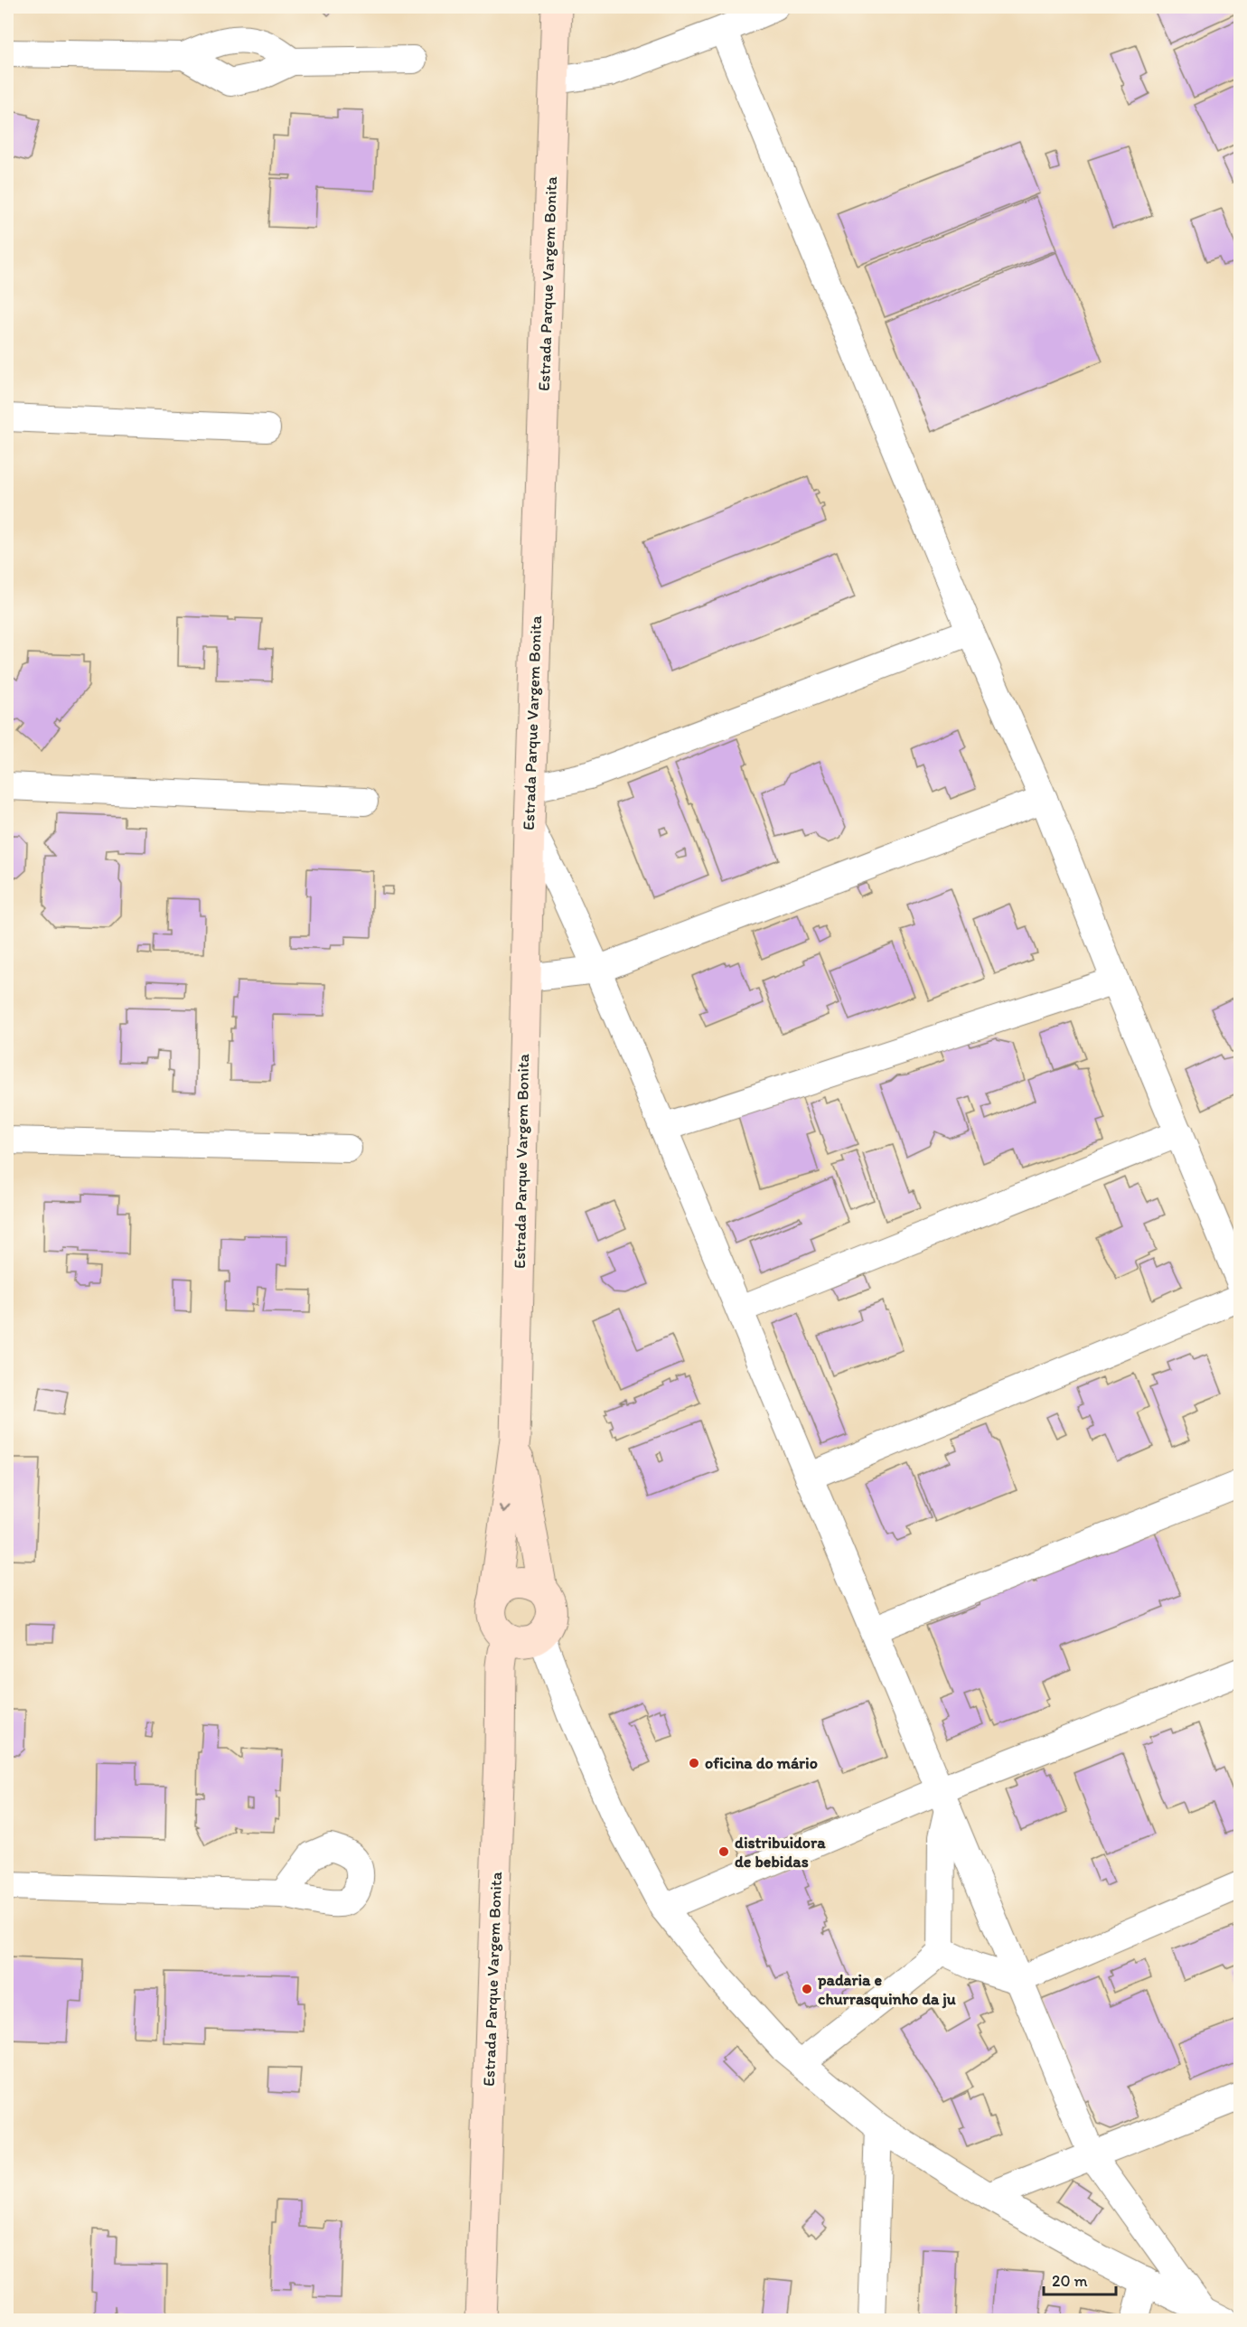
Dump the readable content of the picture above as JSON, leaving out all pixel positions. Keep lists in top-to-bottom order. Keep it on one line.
{"streets":{"main road":["Estrada Parque Vargem Bonita"]},"places":["oficina do mário","distribuidora de bebidas","padaria e churrasquinho da ju"],"scale_bar":"20 m"}
